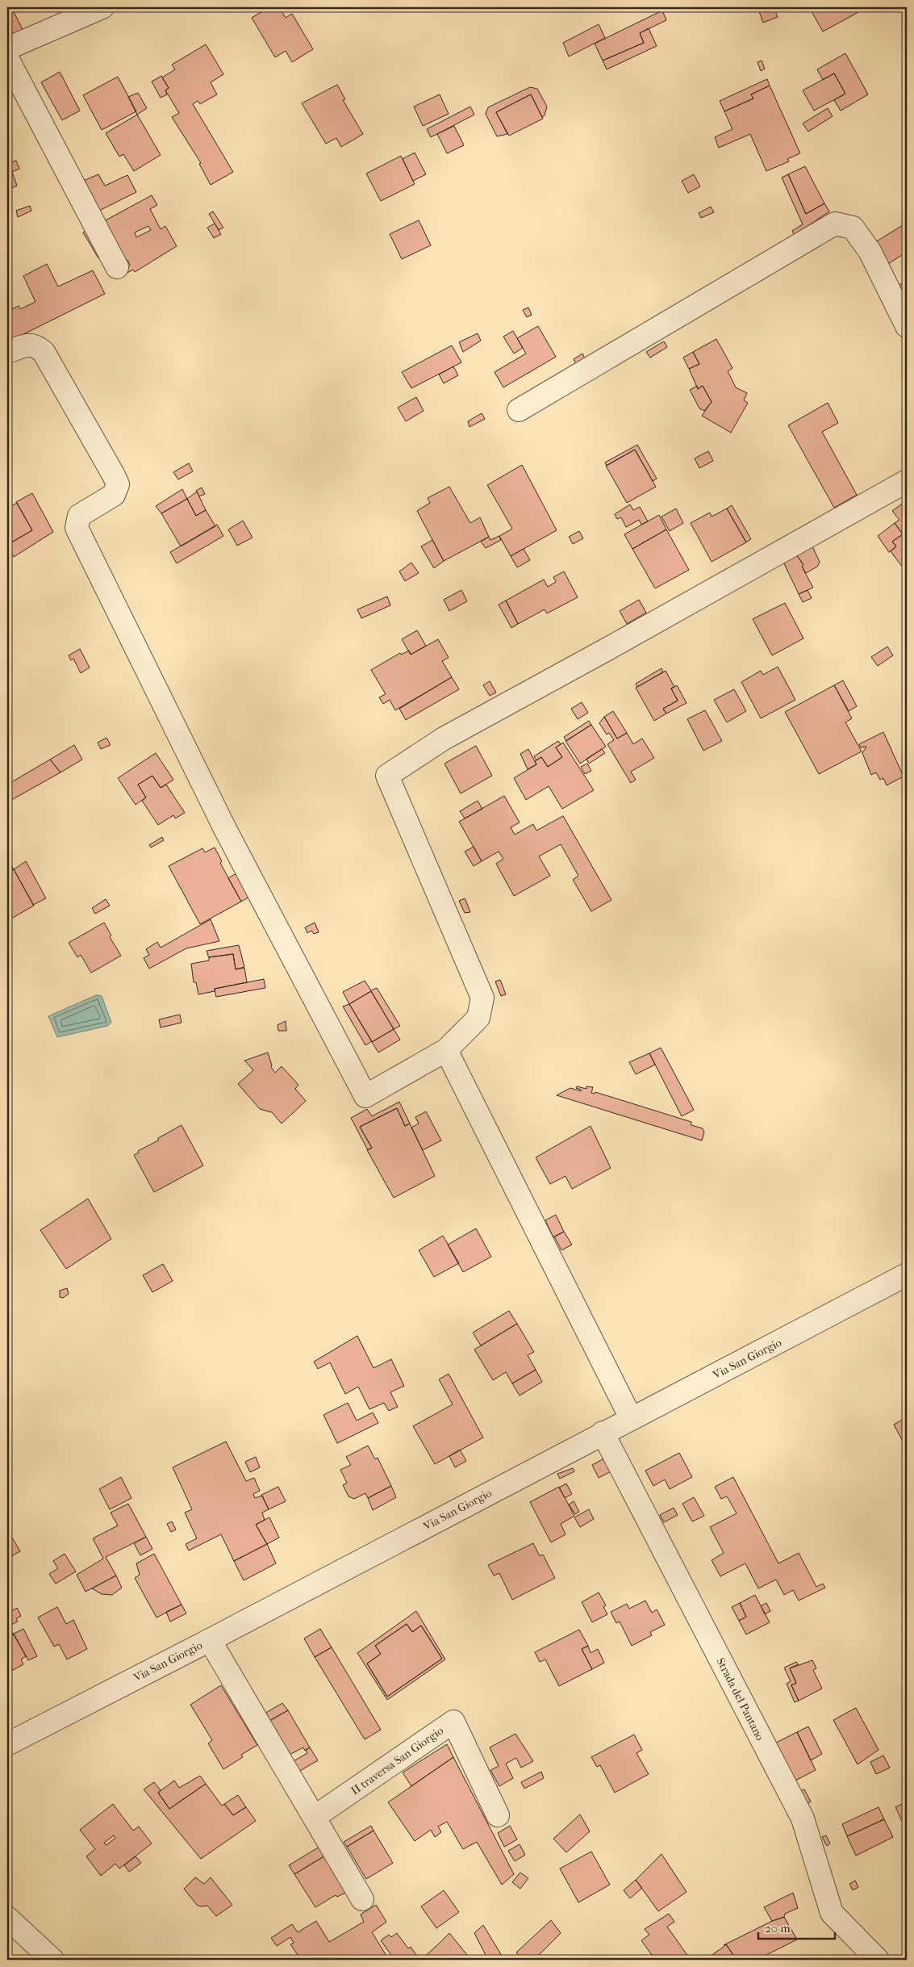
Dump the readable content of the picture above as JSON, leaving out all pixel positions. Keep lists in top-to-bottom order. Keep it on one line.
{"streets":{"street":["Via San Giorgio","Strada del Pantano","II traversa San Giorgio"]},"crossings":[["Via San Giorgio","Strada del Pantano"]],"scale_bar":"20 m"}
